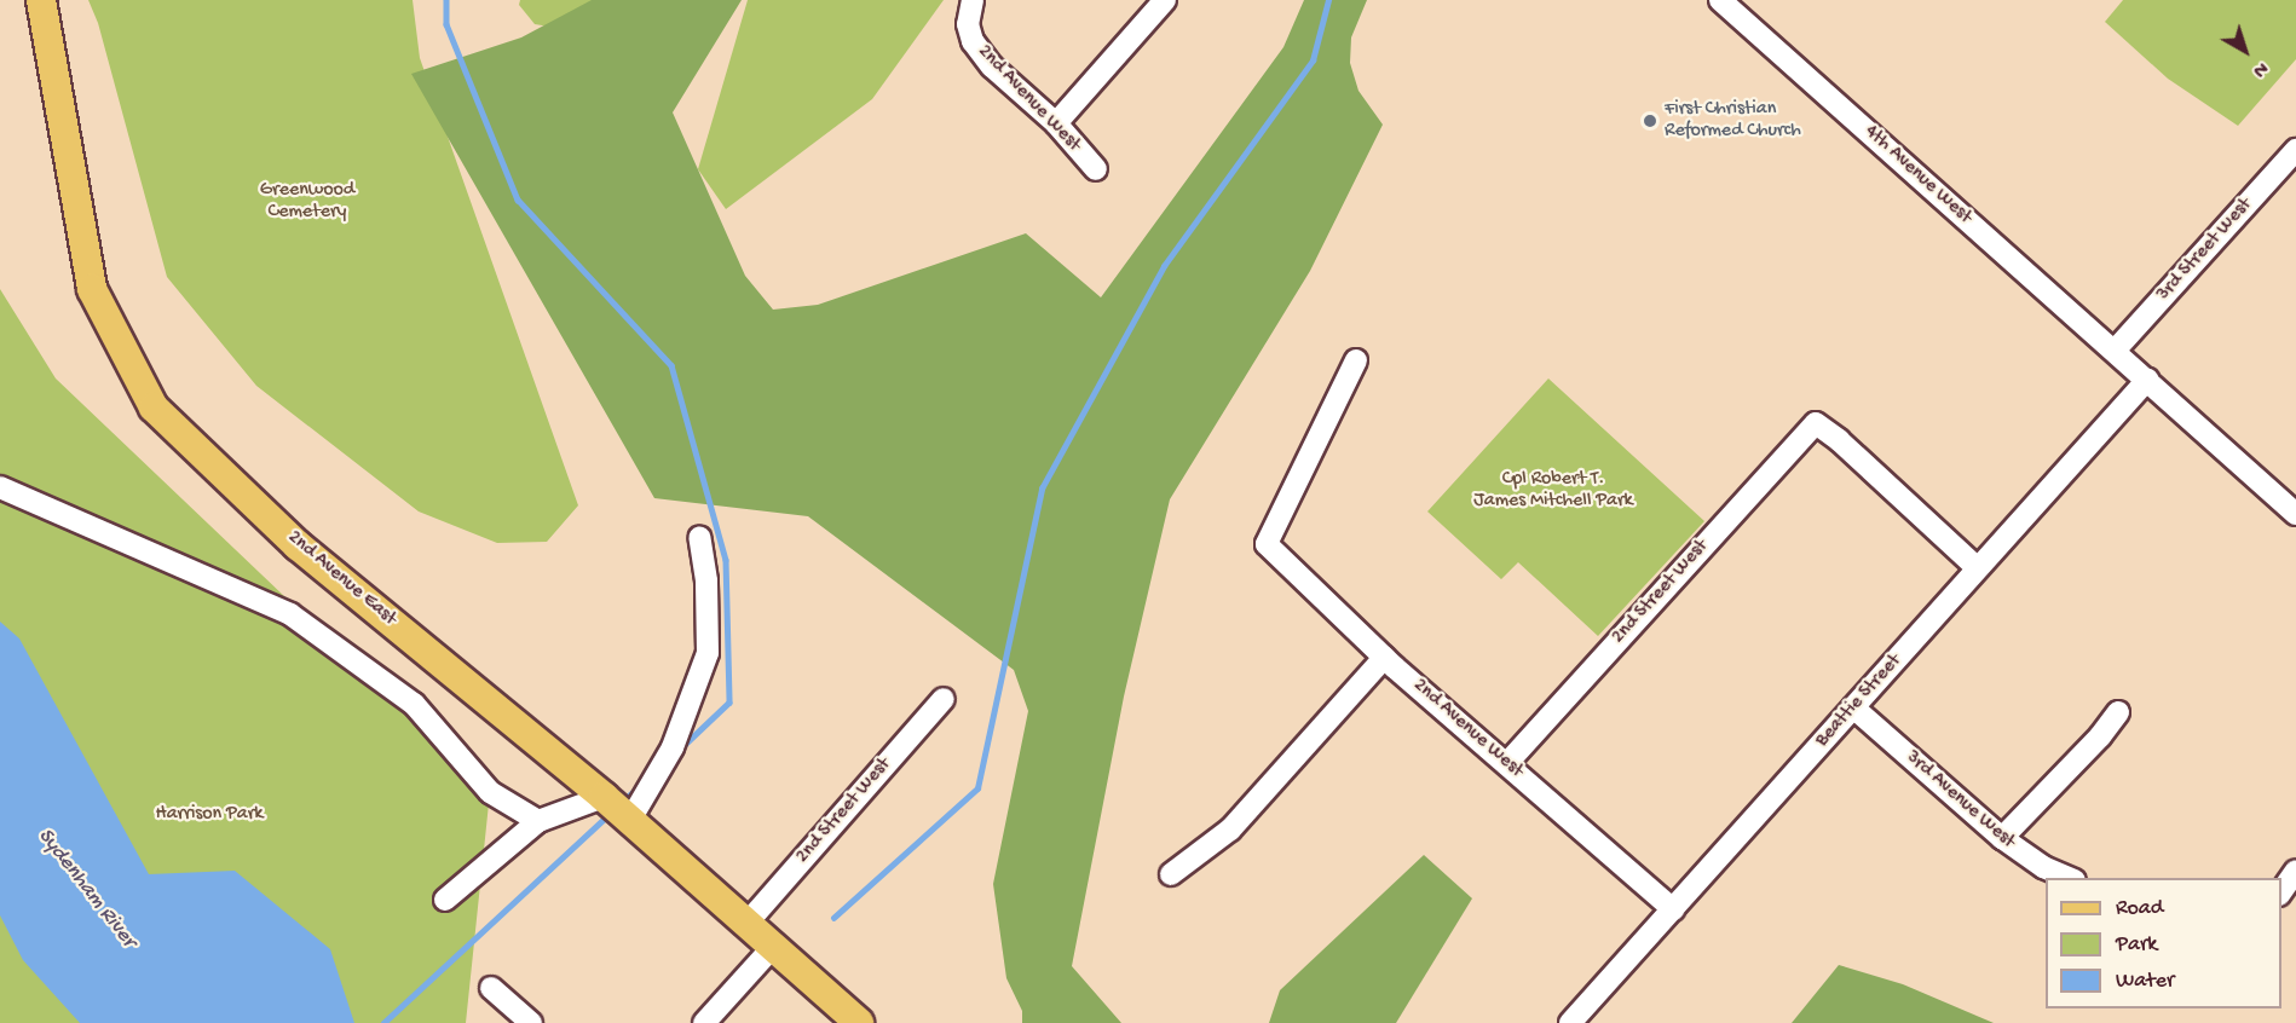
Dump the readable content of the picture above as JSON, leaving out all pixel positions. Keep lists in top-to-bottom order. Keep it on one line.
{"streets":{"main road":["2nd Avenue East"],"street":["2nd Avenue West","4th Avenue West","3rd Street West","2nd Street West","Beattie Street","3rd Avenue West"]},"crossings":[["2nd Avenue West","2nd Street West"],["2nd Avenue West","Beattie Street"],["4th Avenue West","3rd Street West"],["4th Avenue West","Beattie Street"],["2nd Avenue East","2nd Street West"],["2nd Street West","Beattie Street"],["Beattie Street","3rd Avenue West"]],"water":["Sydenham River"],"parks":["Greenwood Cemetery","Cpl Robert T. James Mitchell Park","Harrison Park"],"places":["First Christian Reformed Church"],"legend":["Road","Park","Water"],"north":"bottom right"}
